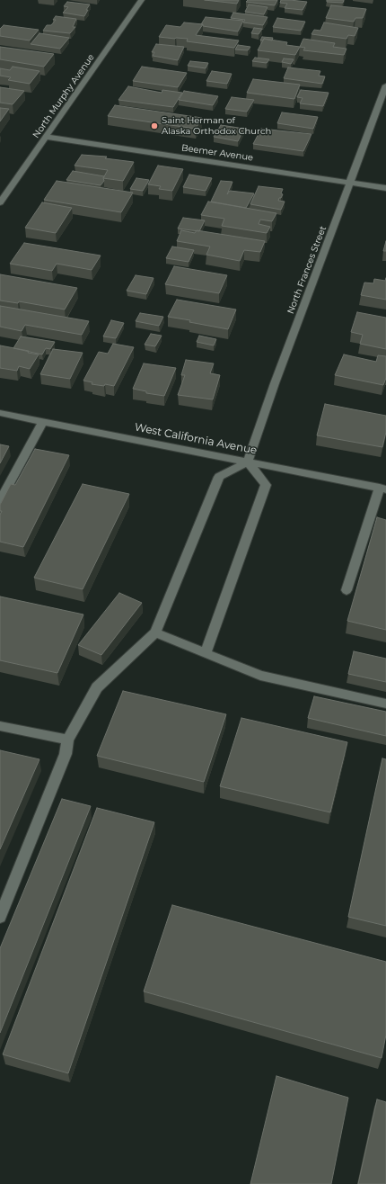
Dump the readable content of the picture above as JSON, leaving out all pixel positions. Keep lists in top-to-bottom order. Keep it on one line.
{"streets":{"street":["North Murphy Avenue","Beemer Avenue","North Frances Street","West California Avenue"]},"crossings":[["North Murphy Avenue","Beemer Avenue"],["Beemer Avenue","North Frances Street"],["North Frances Street","West California Avenue"]],"places":["Saint Herman of Alaska Orthodox Church"]}
